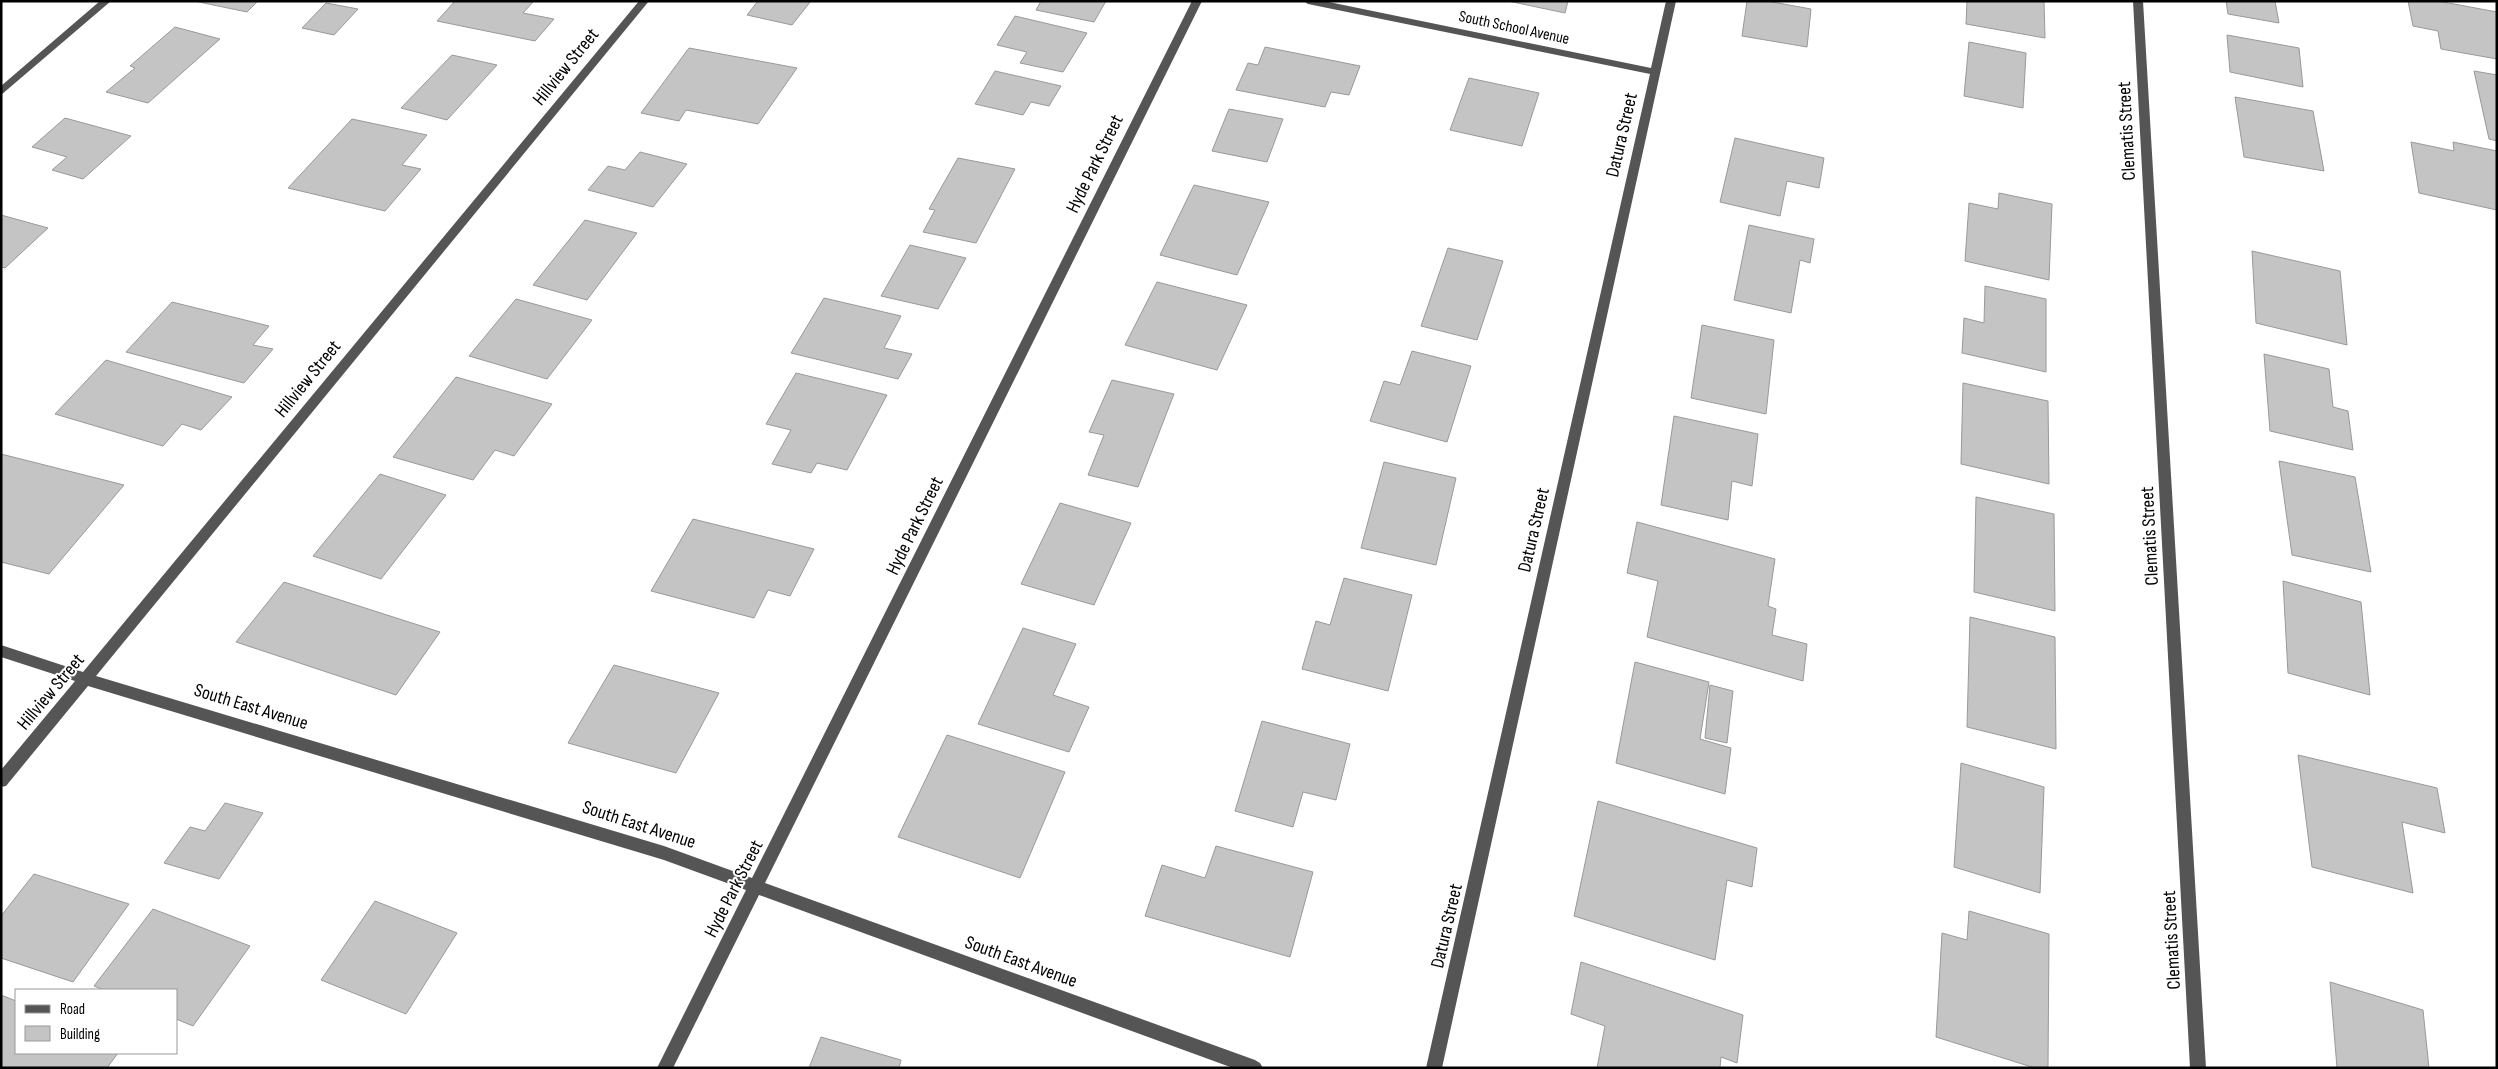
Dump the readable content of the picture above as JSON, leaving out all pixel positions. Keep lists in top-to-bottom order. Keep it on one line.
{"streets":{"street":["South School Avenue","Hillview Street","Clematis Street","Datura Street","Hyde Park Street","South East Avenue"]},"crossings":[["South School Avenue","Datura Street"],["Hillview Street","South East Avenue"],["Hyde Park Street","South East Avenue"]],"legend":["Road","Building"]}
